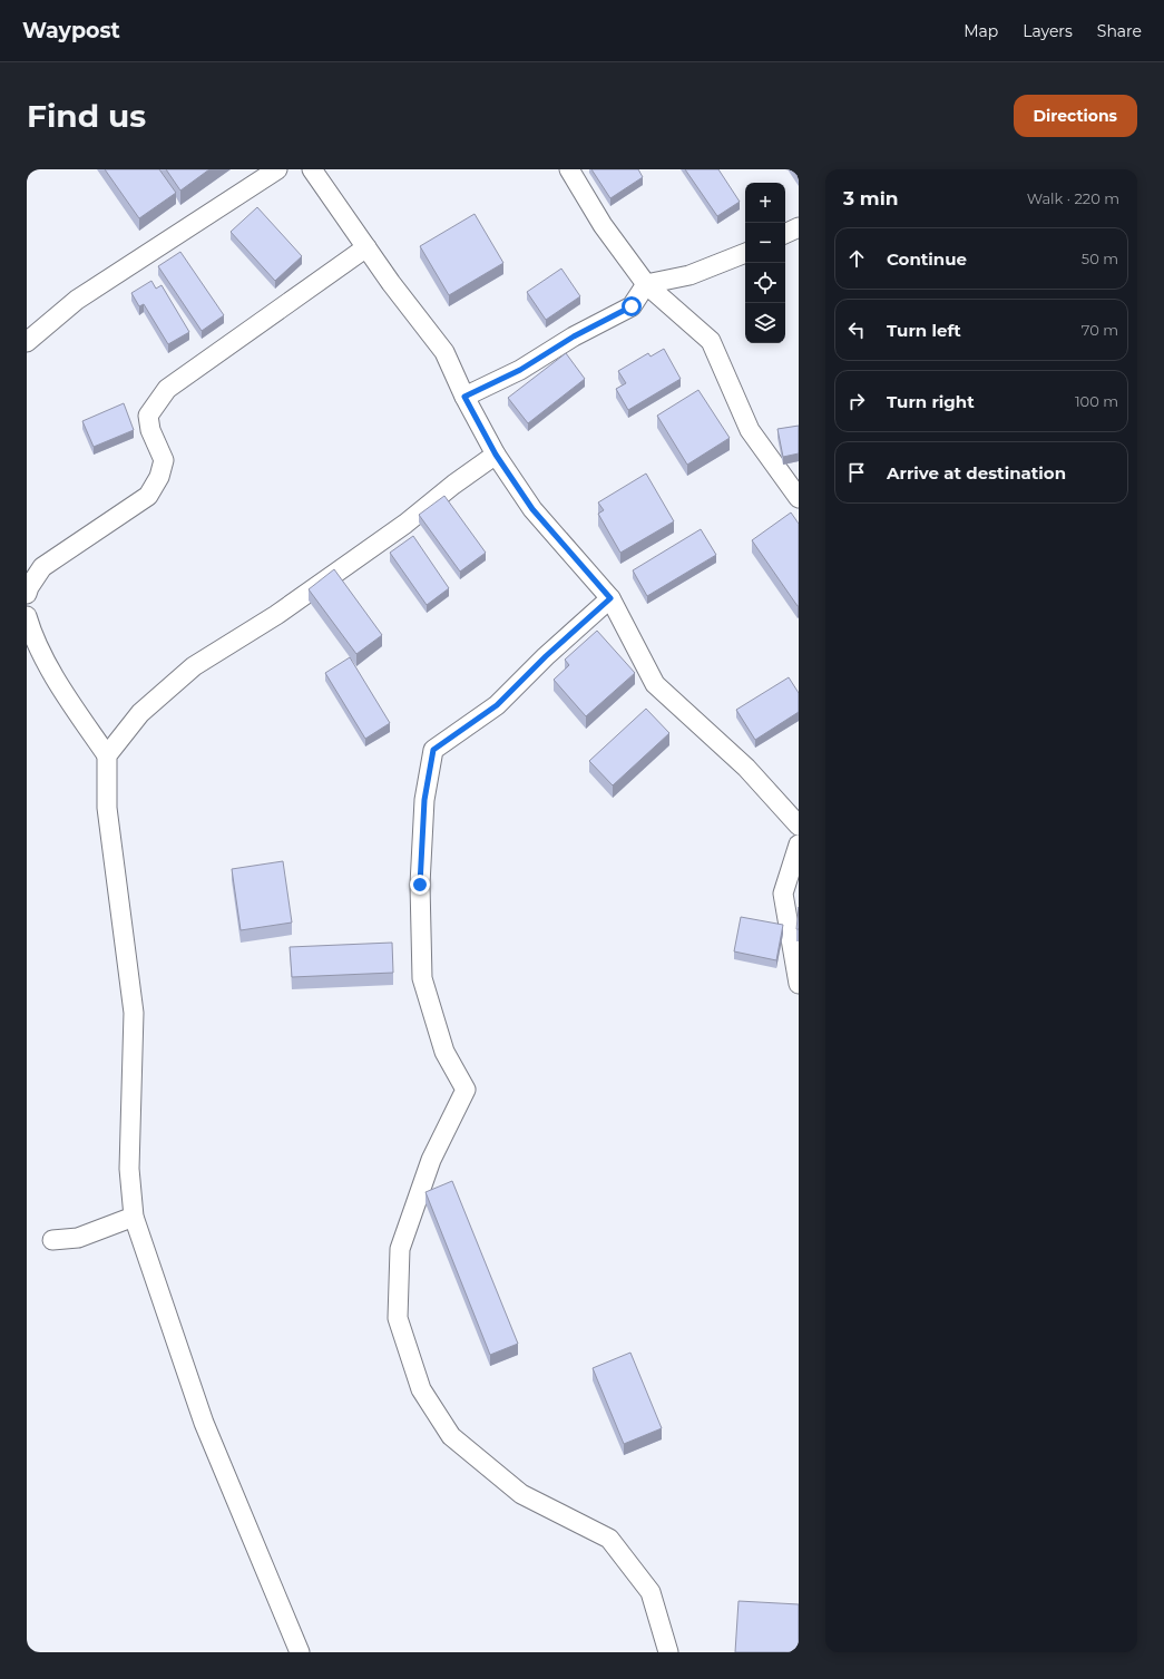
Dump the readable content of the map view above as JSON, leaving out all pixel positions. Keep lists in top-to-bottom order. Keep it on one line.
{"page":{"header":"Waypost","nav":["Map","Layers","Share"],"buttons":"Directions","title":"Find us","heading":["3 min","Walk · 220 m"],"map_buttons":["+","−"],"list":[["Continue","50 m"],["Turn left","70 m"],["Turn right","100 m"],"Arrive at destination"]}}
